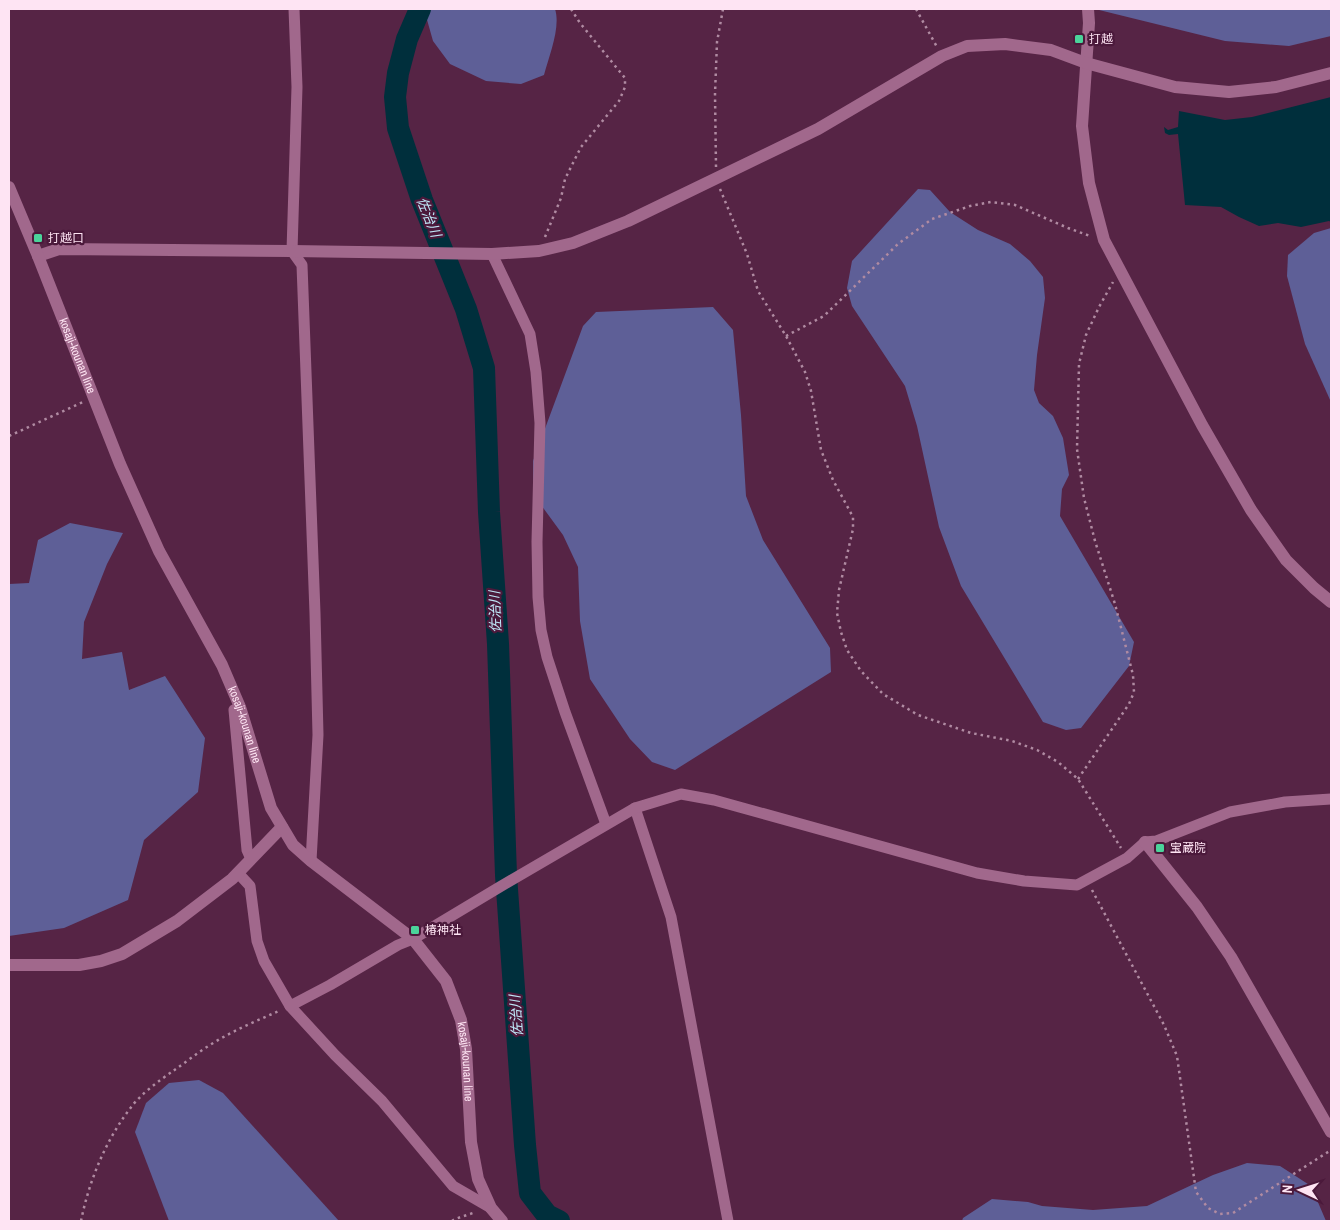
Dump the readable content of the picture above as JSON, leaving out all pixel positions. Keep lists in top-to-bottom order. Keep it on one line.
{"streets":{"street":["kosaji-kounan line"]},"water":["佐治川"],"places":{"transit":["打越","打越口","宝蔵院","椿神社"]},"north":"left"}
